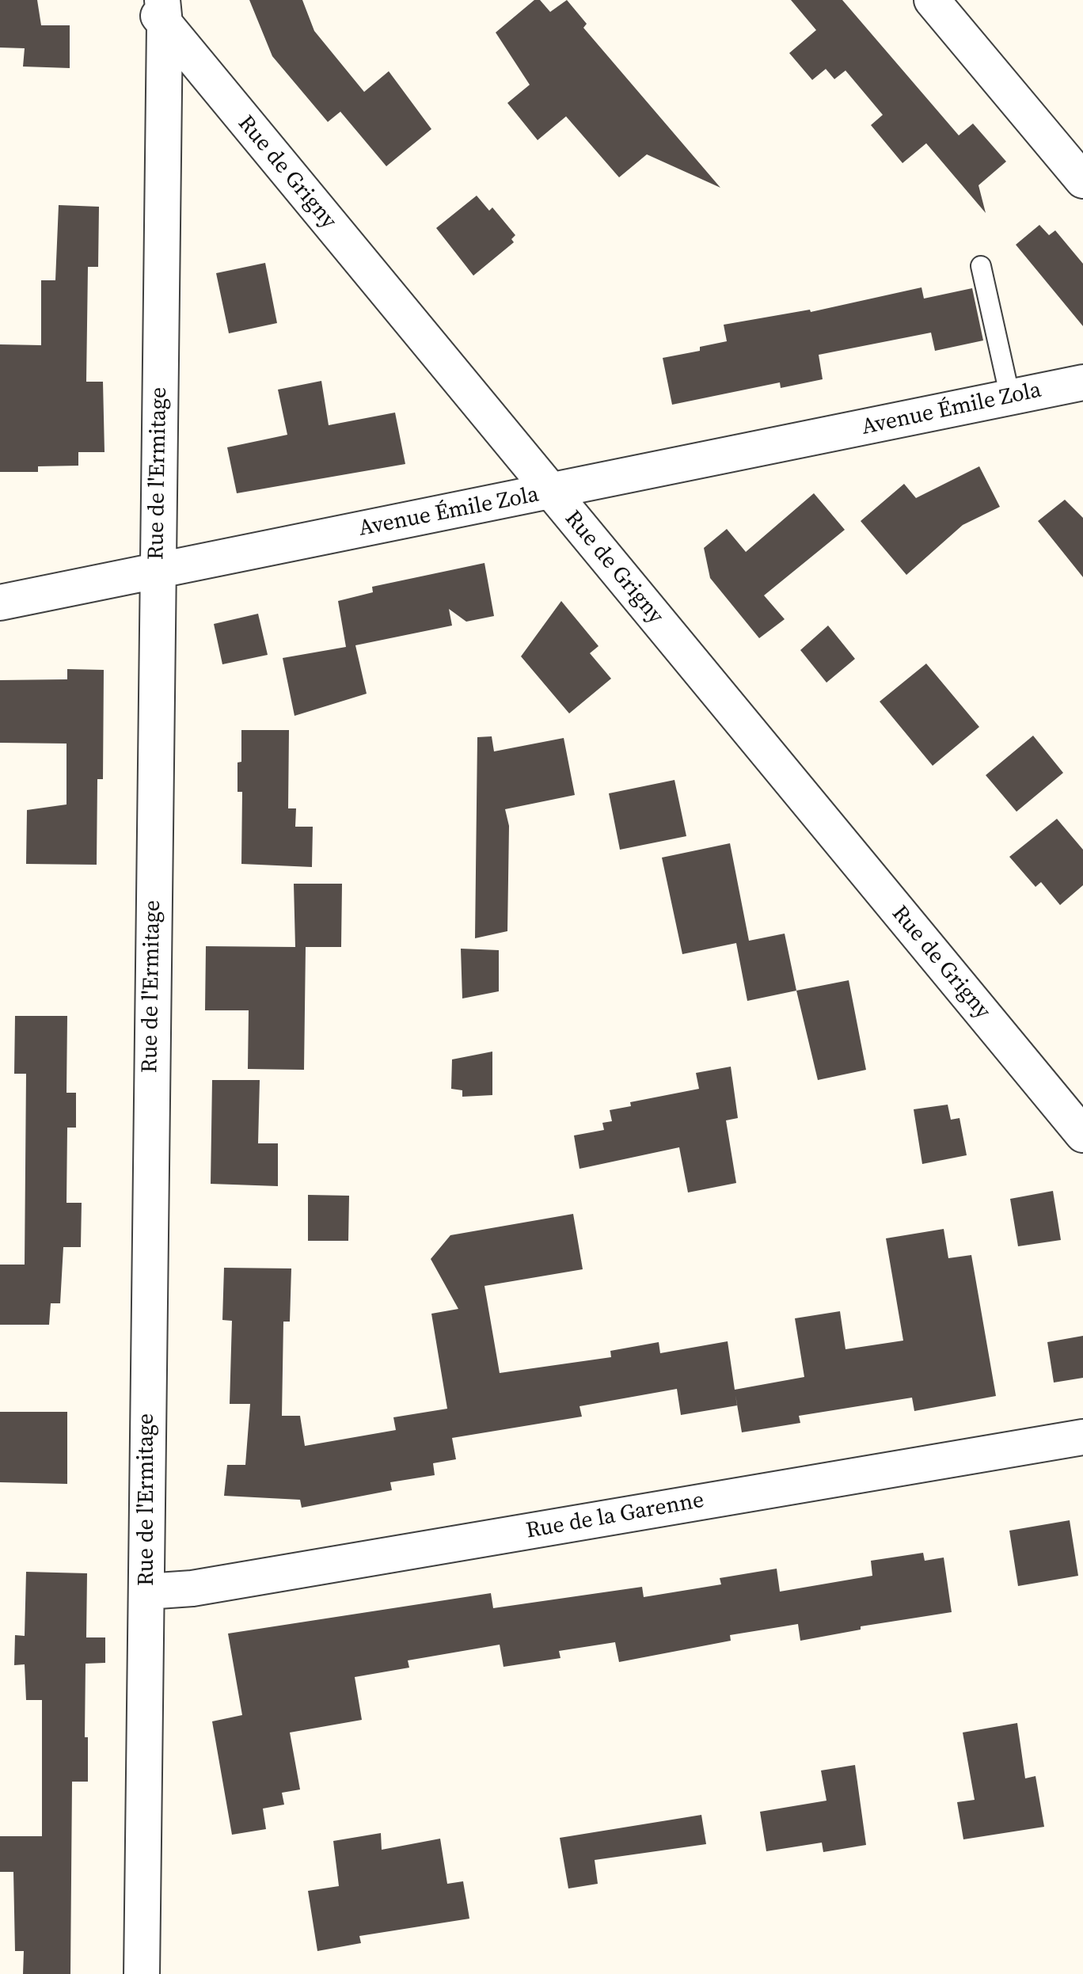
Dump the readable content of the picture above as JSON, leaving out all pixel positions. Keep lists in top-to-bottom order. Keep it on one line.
{"streets":{"street":["Rue de Grigny","Avenue Émile Zola","Rue de l'Ermitage","Rue de la Garenne"]},"crossings":[["Rue de Grigny","Avenue Émile Zola"],["Rue de Grigny","Rue de l'Ermitage"],["Avenue Émile Zola","Rue de l'Ermitage"],["Rue de l'Ermitage","Rue de la Garenne"]]}
